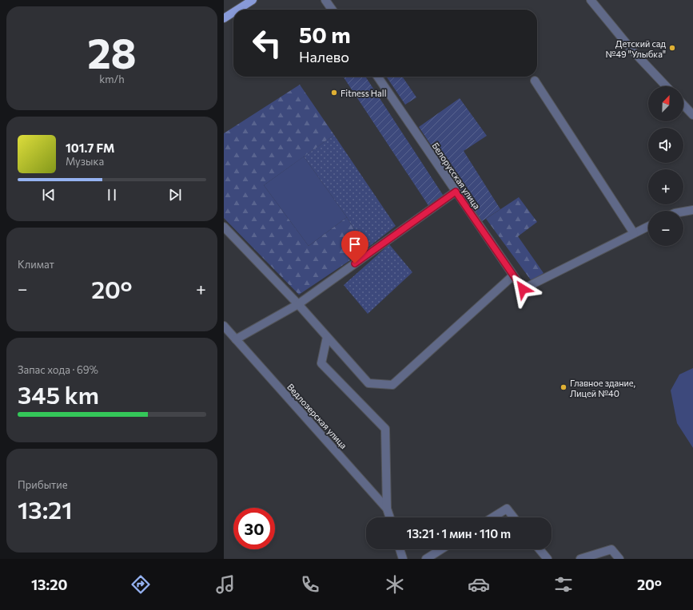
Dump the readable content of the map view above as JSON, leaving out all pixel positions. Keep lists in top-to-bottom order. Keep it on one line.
{"streets":{"street":["Белорусская улица","Ведлозерская улица"]},"places":["Детский сад №49 \"Улыбка\"","Fitness Hall","Главное здание, Лицей №40"],"north":"top right","page":{"tile":[["28","km/h"],"Климат",["Запас хода · 69%","345 km"],["Прибытие","13:21"]],"turn":["50 m","Налево"],"map_buttons":["+","−"],"song":["101.7 FM","Музыка"],"heat":["−","20°","+"],"limit":"30","trip":"13:21 · 1 мин · 110 m","tabs":["13:20","20°"]}}
